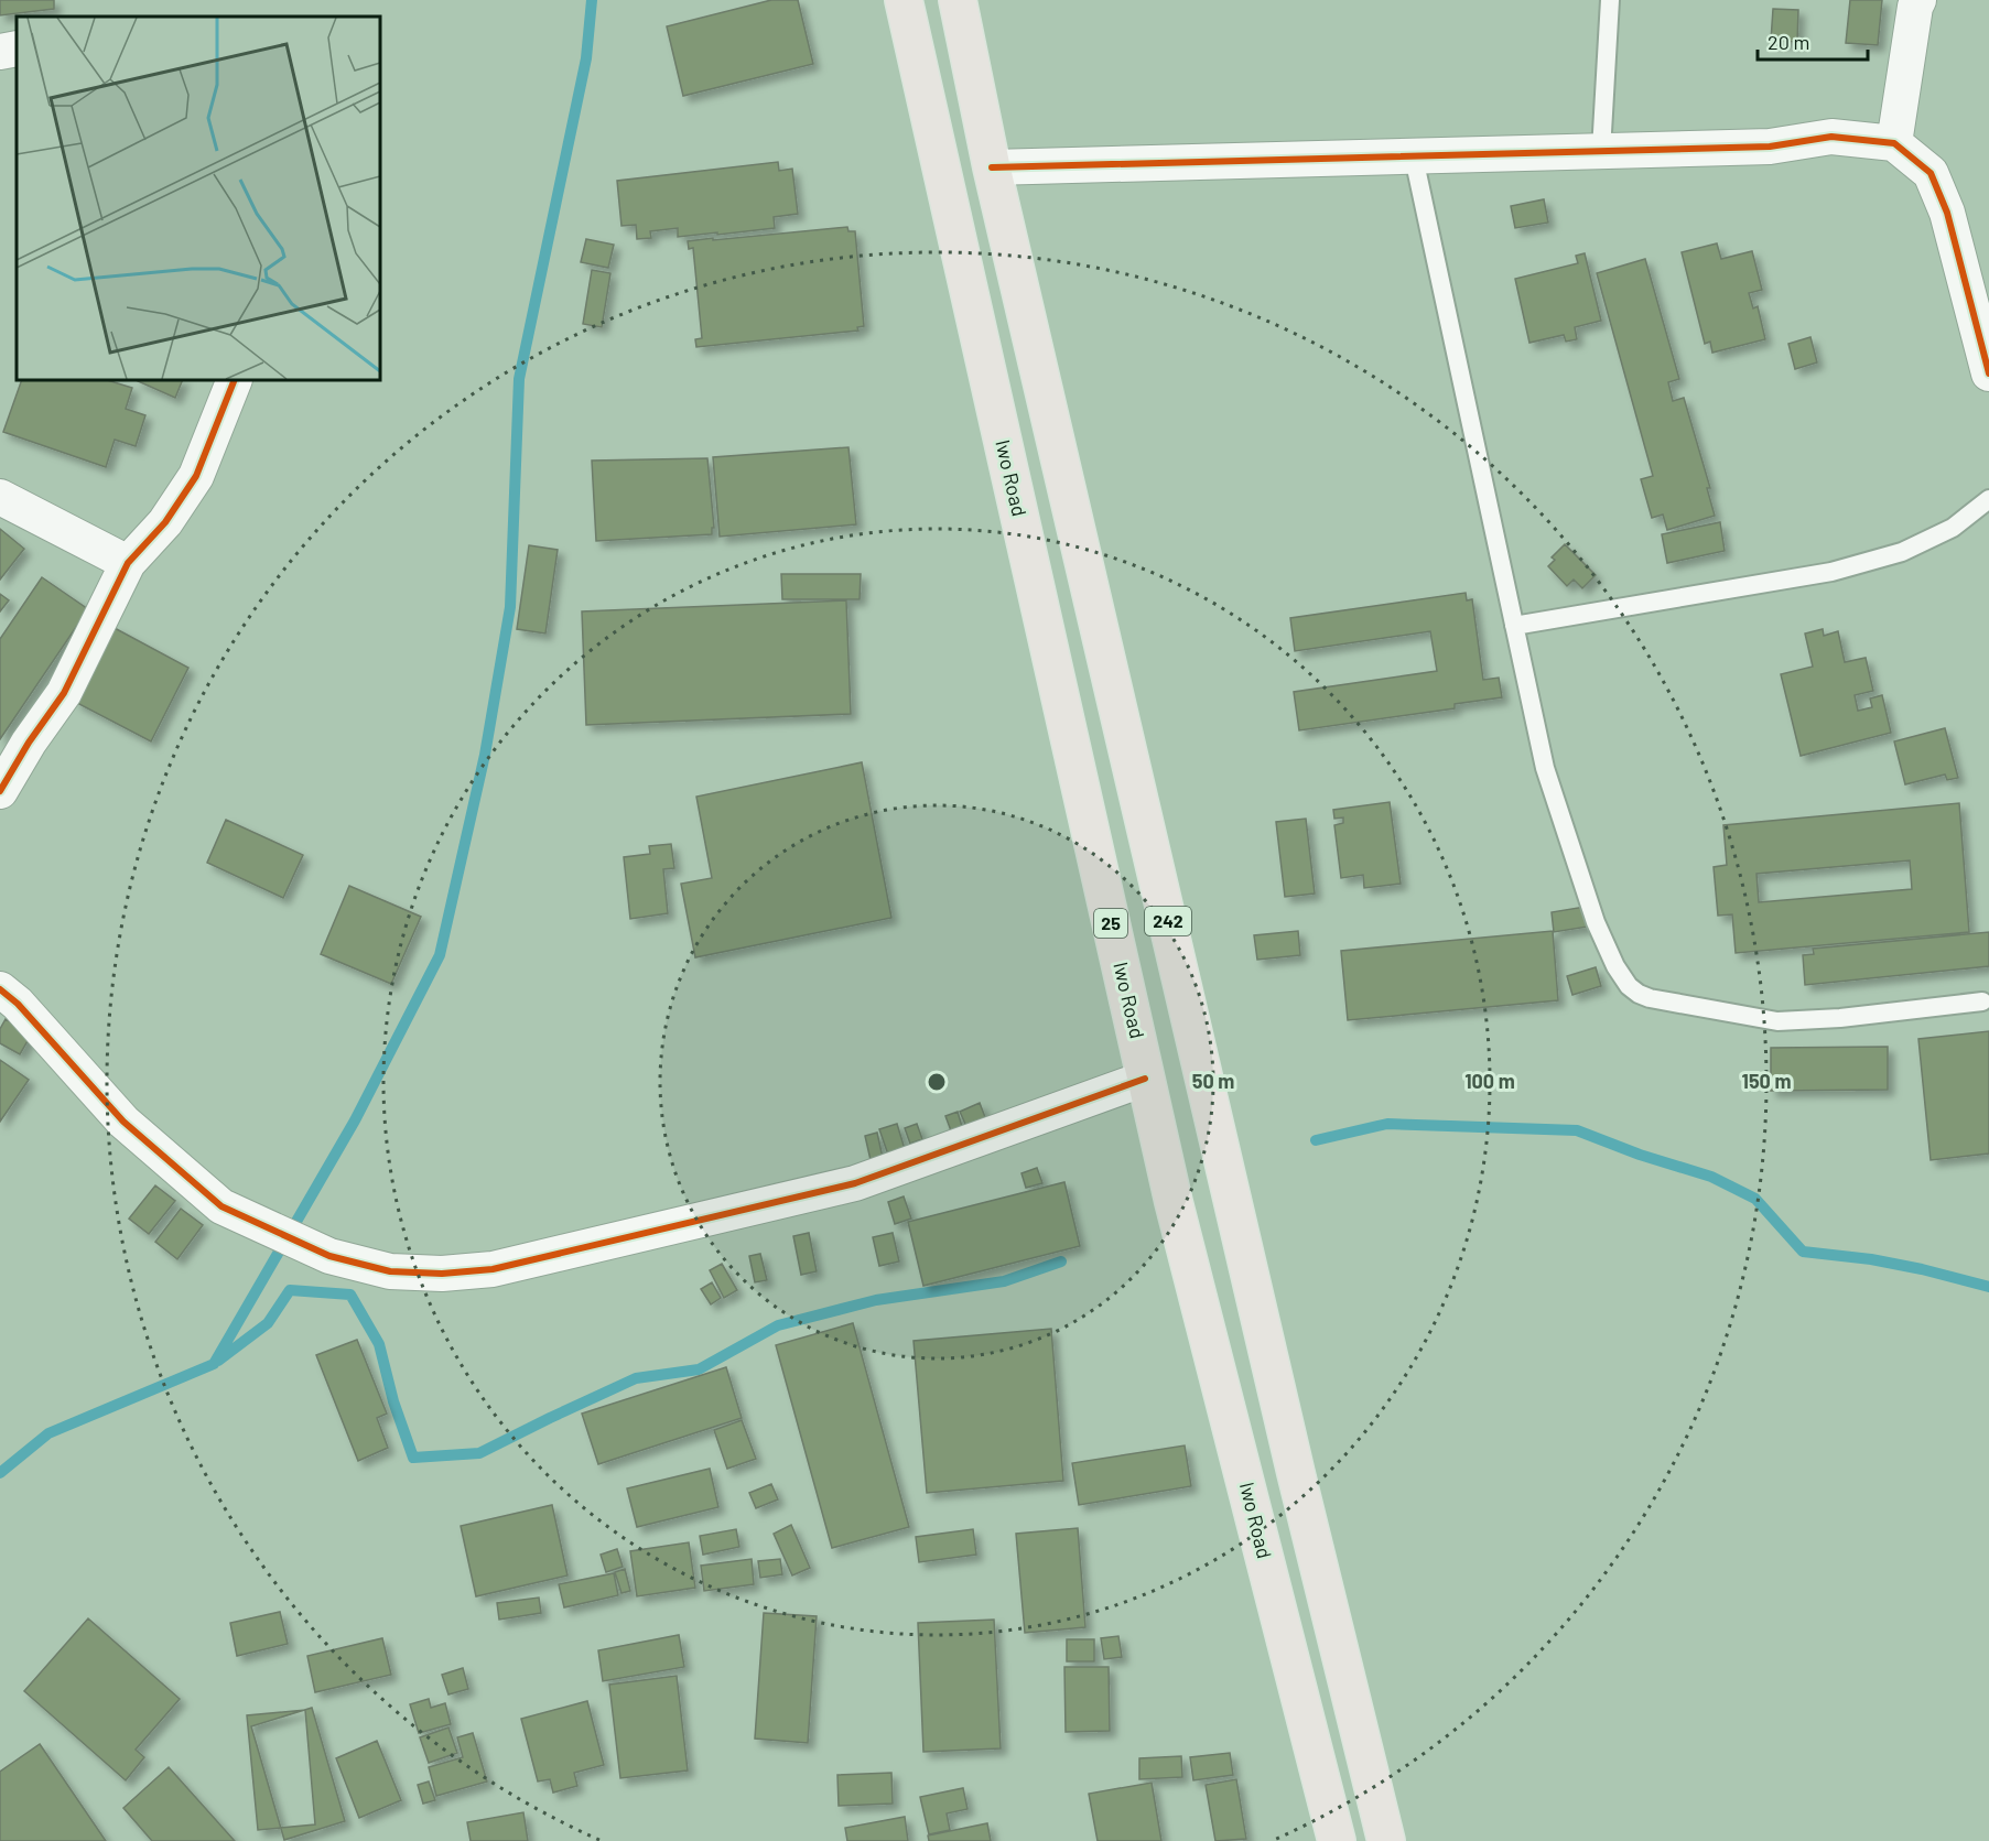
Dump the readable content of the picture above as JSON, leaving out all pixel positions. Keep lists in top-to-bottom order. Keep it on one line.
{"streets":{"main road":["Iwo Road","242","25"]},"scale_bar":"20 m","rings":["50 m","100 m","150 m"]}
